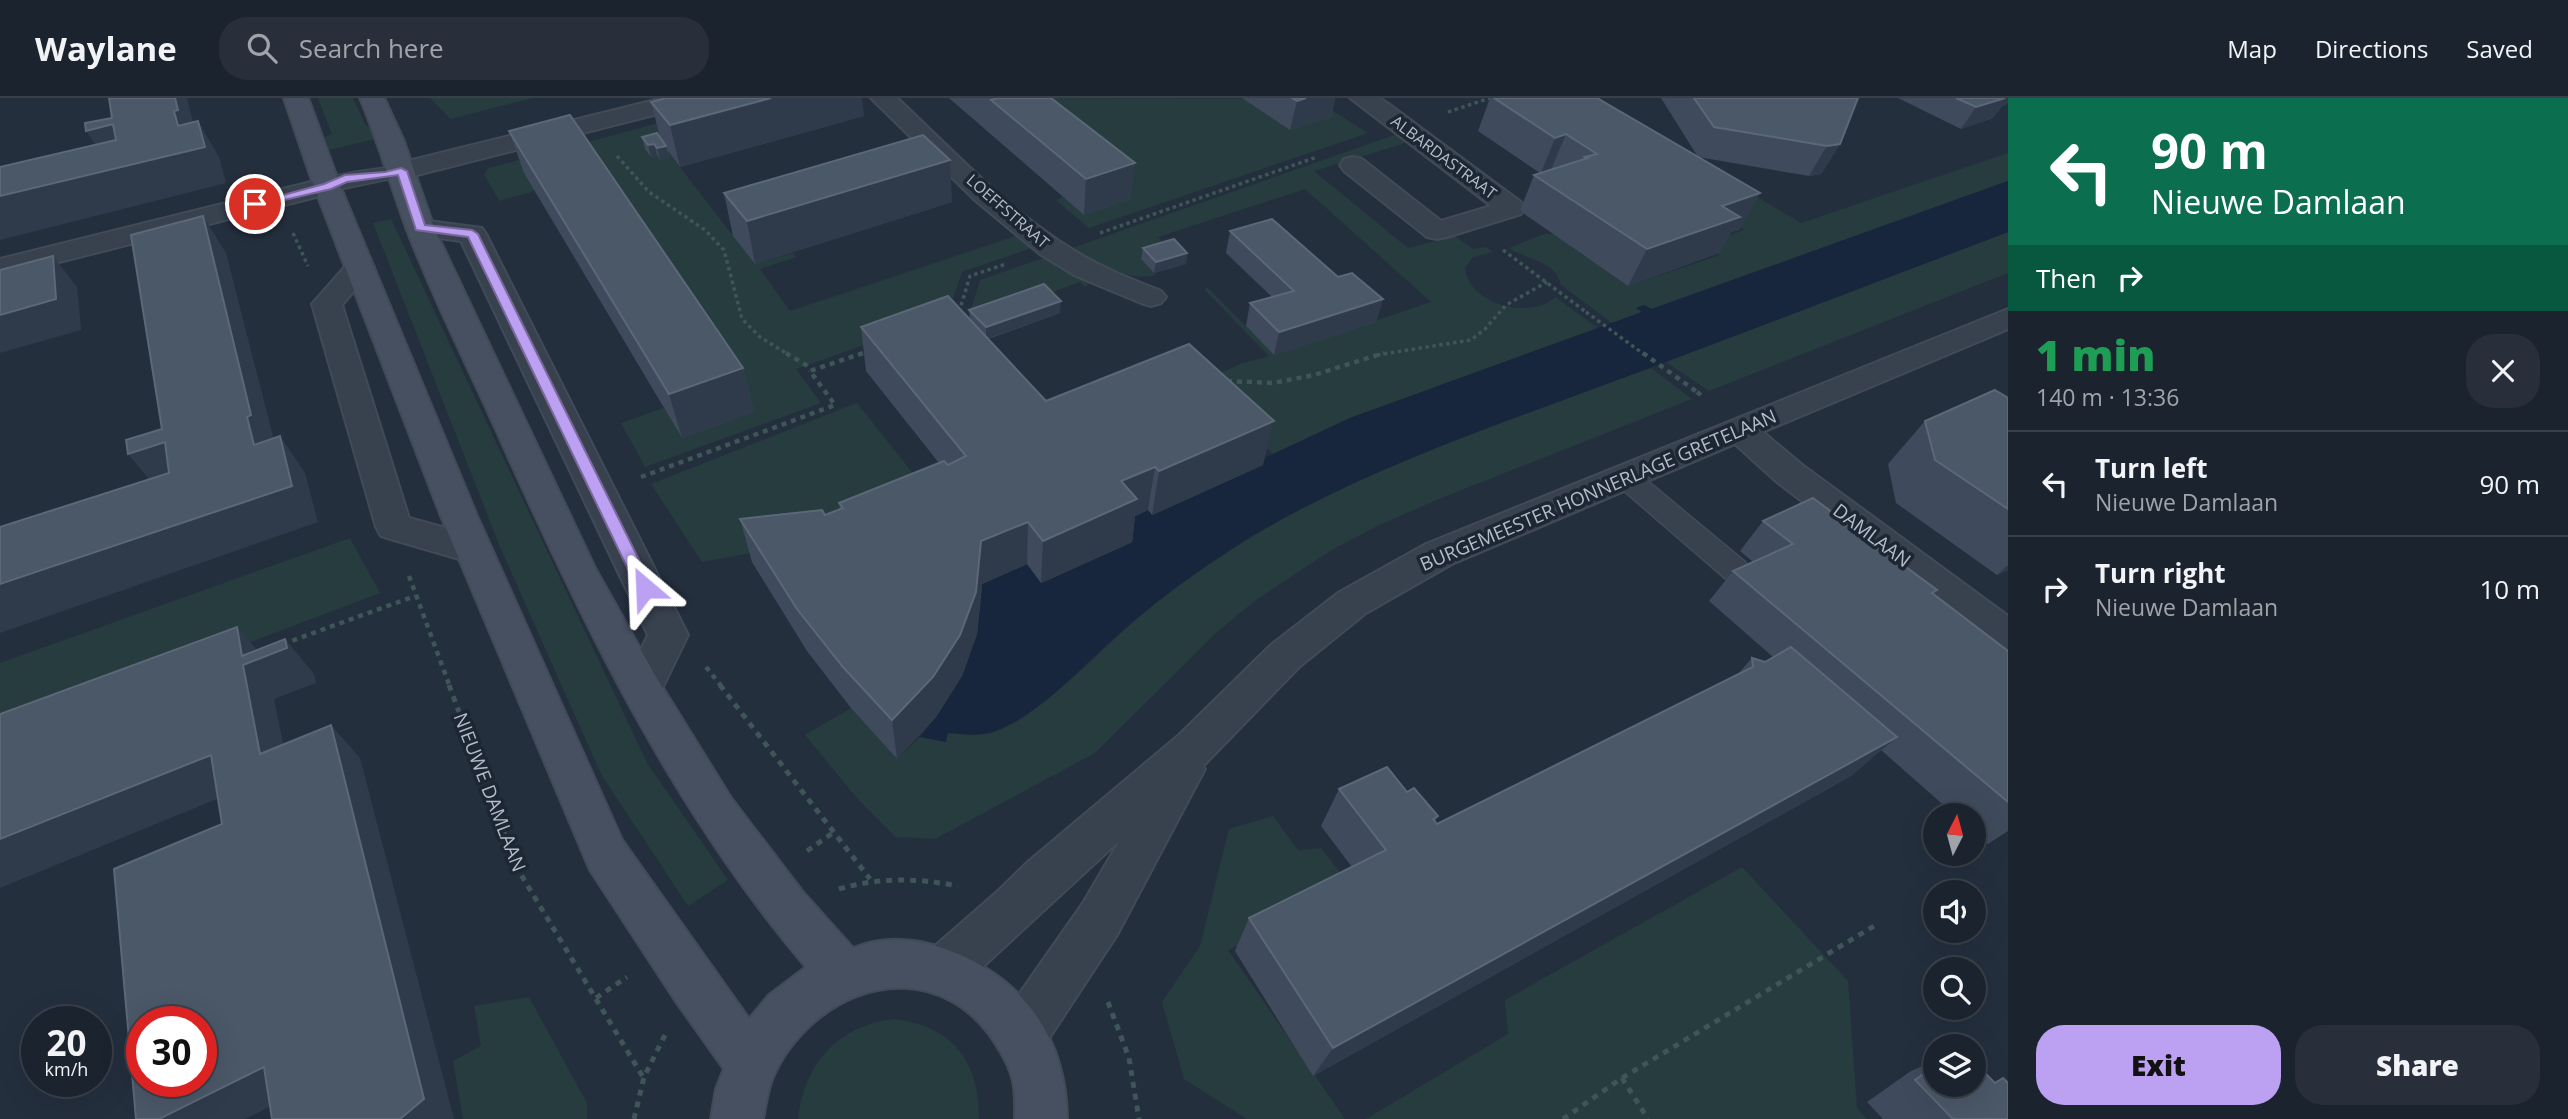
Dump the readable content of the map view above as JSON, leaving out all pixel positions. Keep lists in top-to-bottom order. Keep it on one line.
{"streets":{"street":["ALBARDASTRAAT","LOEFFSTRAAT","BURGEMEESTER HONNERLAGE GRETELAAN","DAMLAAN"],"path":["NIEUWE DAMLAAN"]},"crossings":[["BURGEMEESTER HONNERLAGE GRETELAAN","DAMLAAN"]],"north":"top","page":{"header":"Waylane","search":"Search here","nav":["Map","Directions","Saved"],"turn":["90 m","Nieuwe Damlaan"],"then":"Then","heading":["1 min","140 m · 13:36"],"list":[{"name":"Turn left","note":"Nieuwe Damlaan","value":"90 m"},{"name":"Turn right","note":"Nieuwe Damlaan","value":"10 m"}],"speed":"20 km/h","limit":"30","buttons":["Exit","Share"]}}
